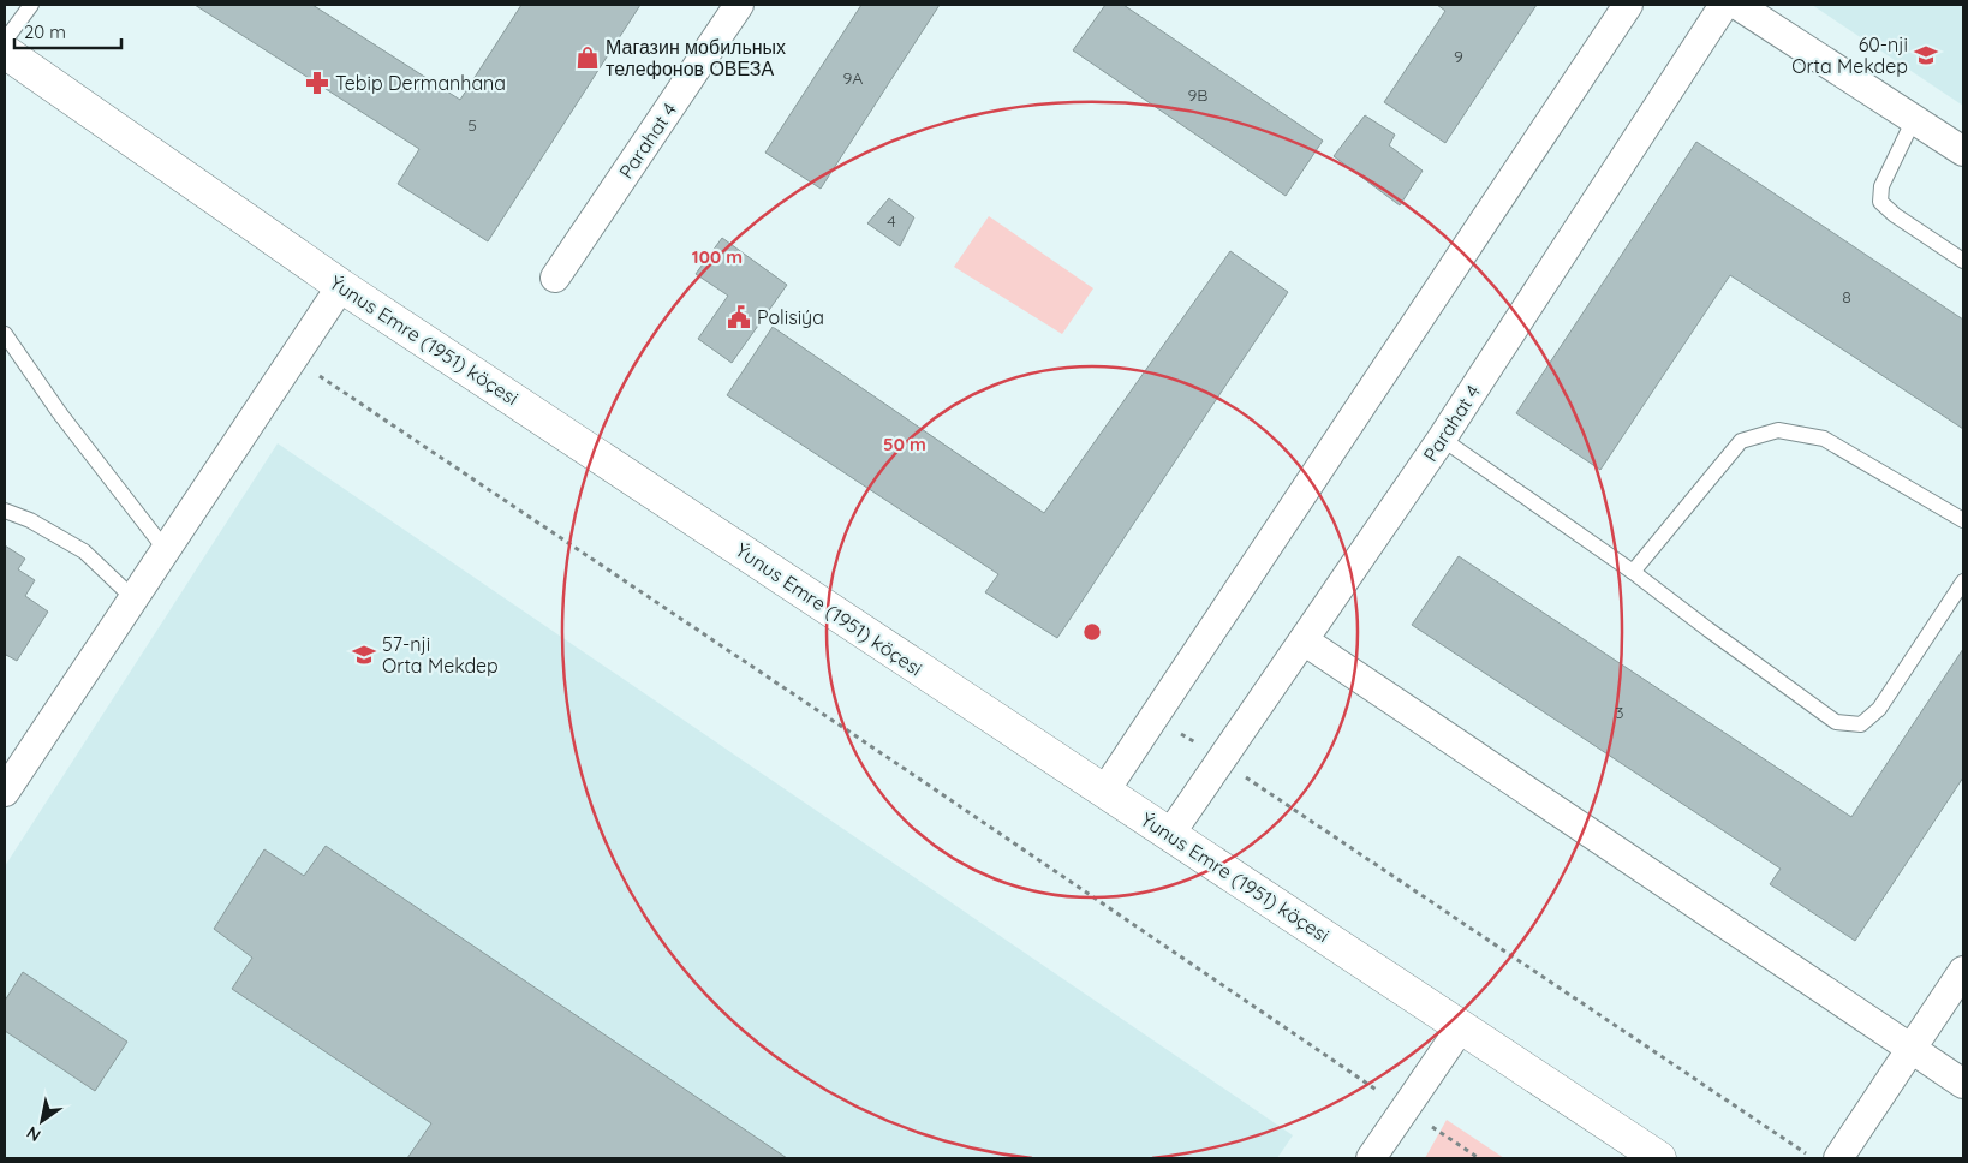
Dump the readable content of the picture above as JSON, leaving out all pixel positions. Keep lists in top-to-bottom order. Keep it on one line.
{"streets":{"street":["Parahat 4","Ýunus Emre (1951) köçesi"]},"crossings":[["Parahat 4","Ýunus Emre (1951) köçesi"]],"places":{"school or university":["60-nji Orta Mekdep","57-nji Orta Mekdep"],"shop":["Магазин мобильных телефонов ОВЕЗА"],"pharmacy":["Tebip Dermanhana"],"public building":["Polisiýa"]},"house_numbers":["9","9A","9B","5","4","8","3"],"scale_bar":"20 m","north":"bottom left","rings":["100 m","50 m"]}
